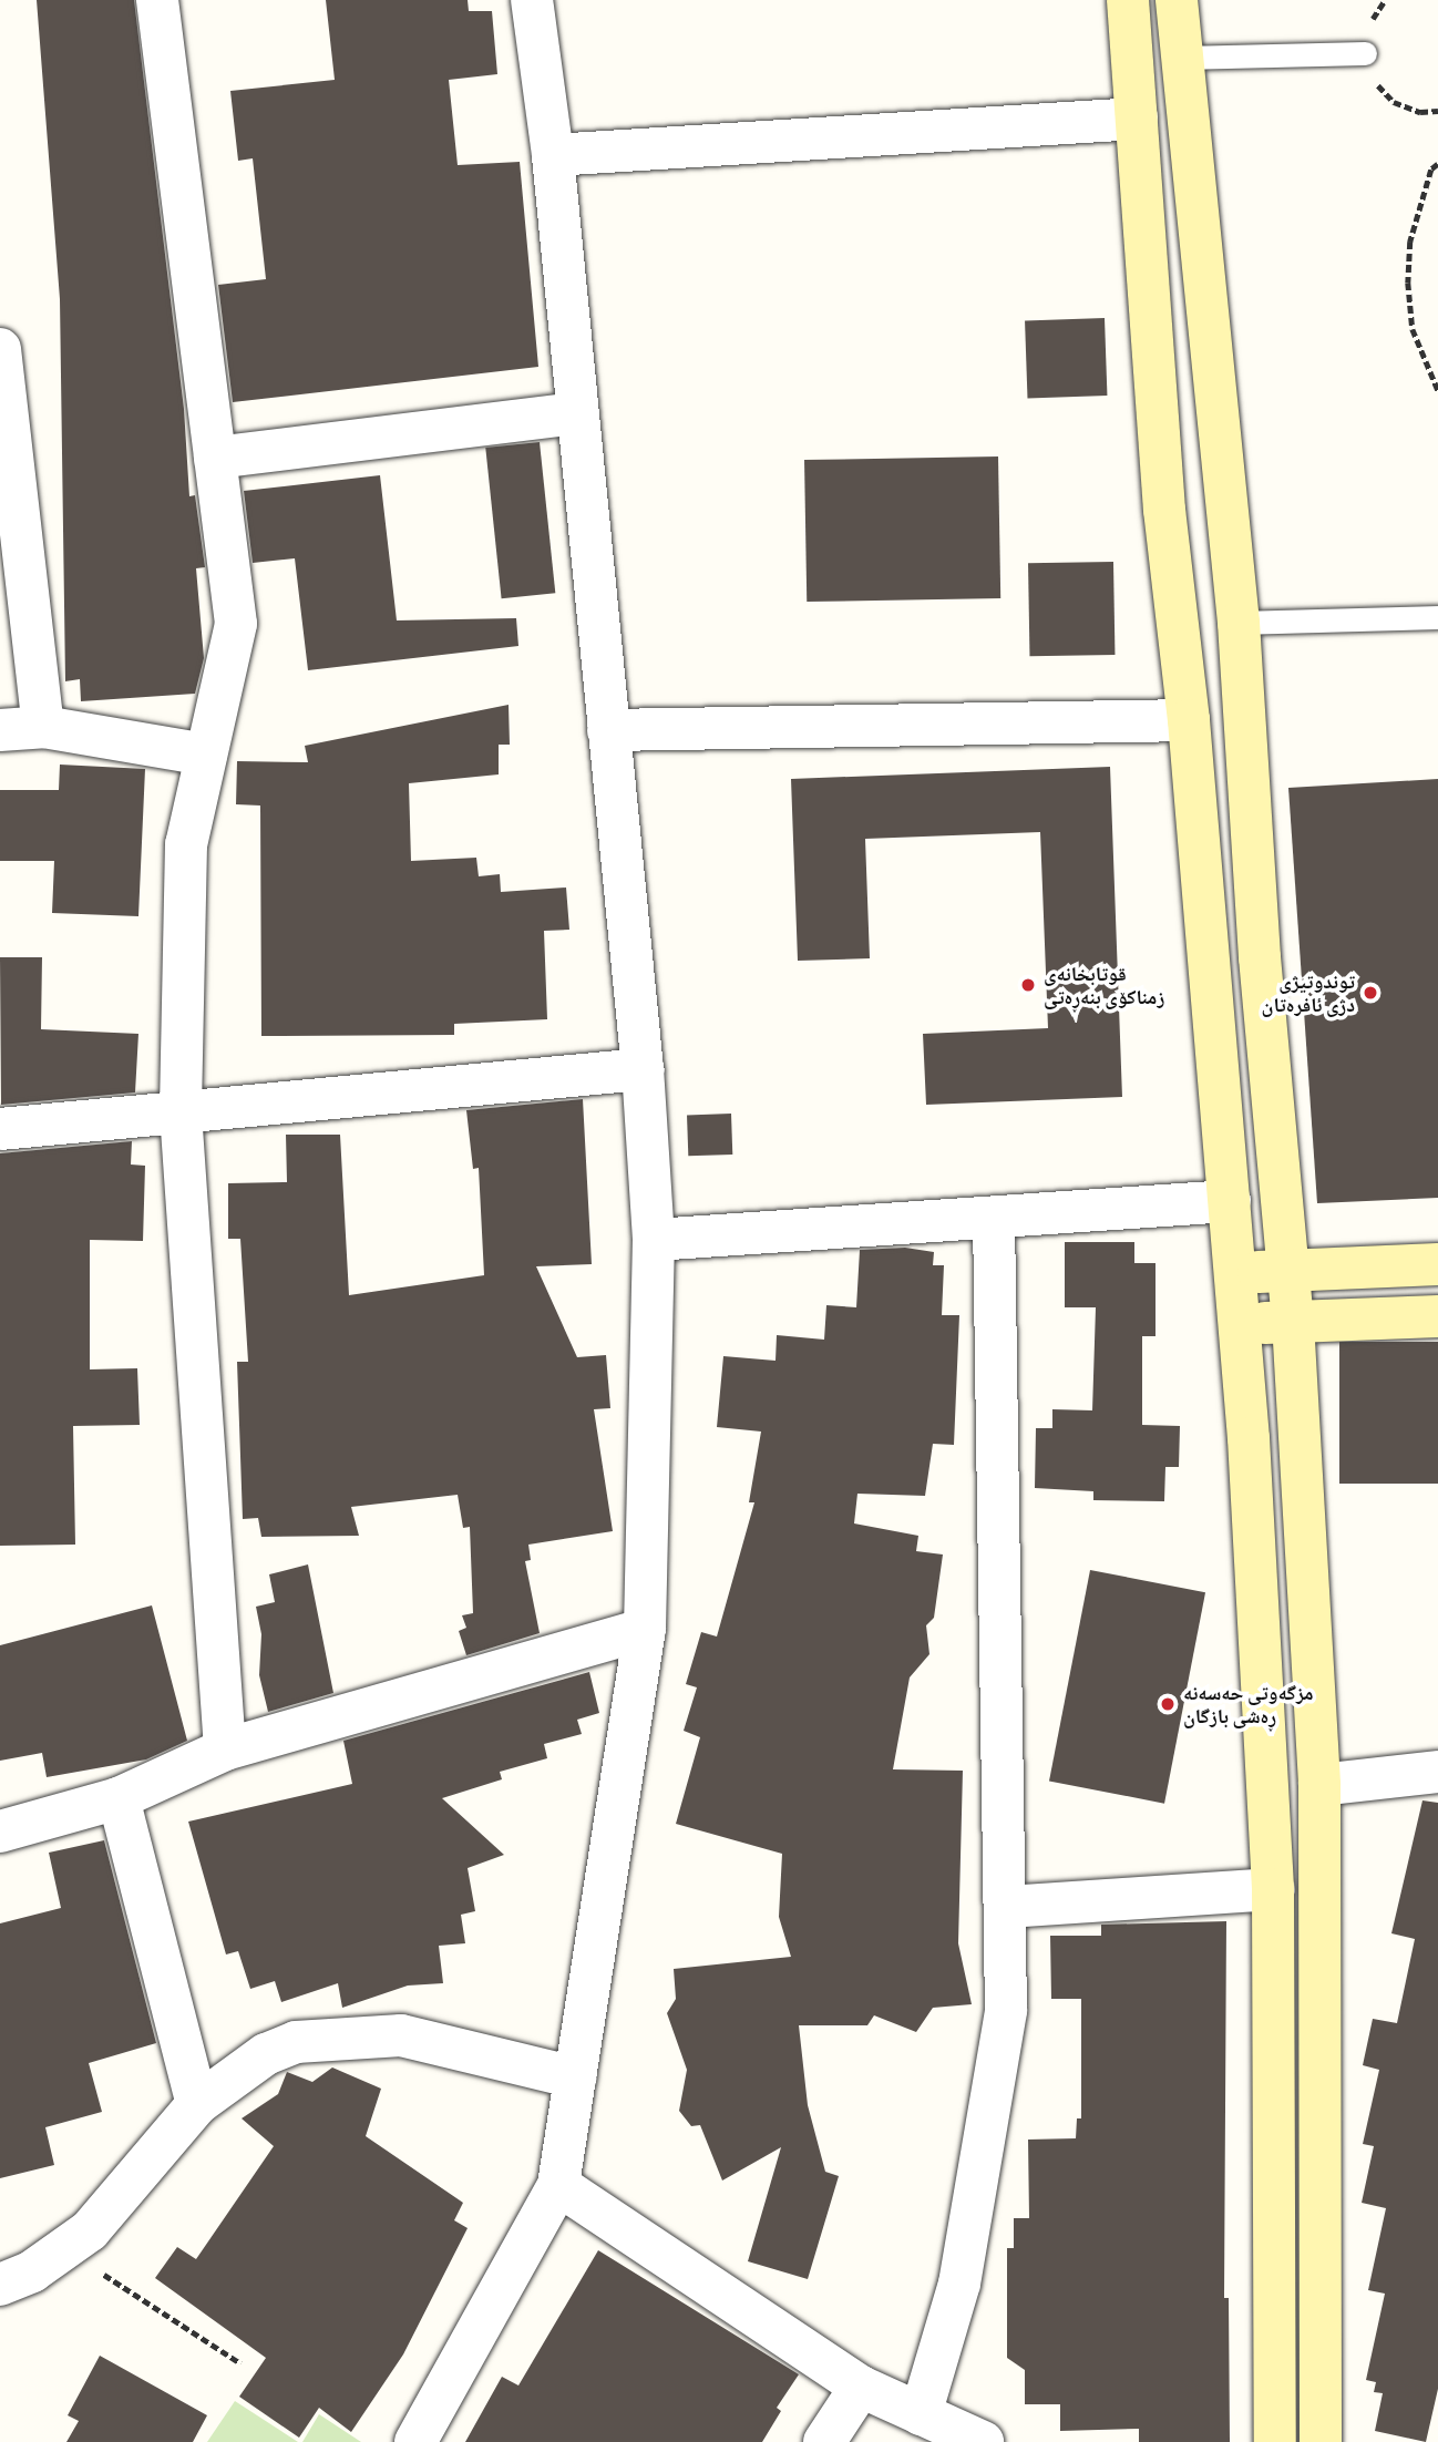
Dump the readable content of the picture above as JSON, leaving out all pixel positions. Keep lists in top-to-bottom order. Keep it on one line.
{"places":["قوتابخانەی زمناکۆی بنەڕەتی","توندوتیژی دژی ئافرەتان","مزگەوتی حەسەنە ڕەشی بازگان"]}
